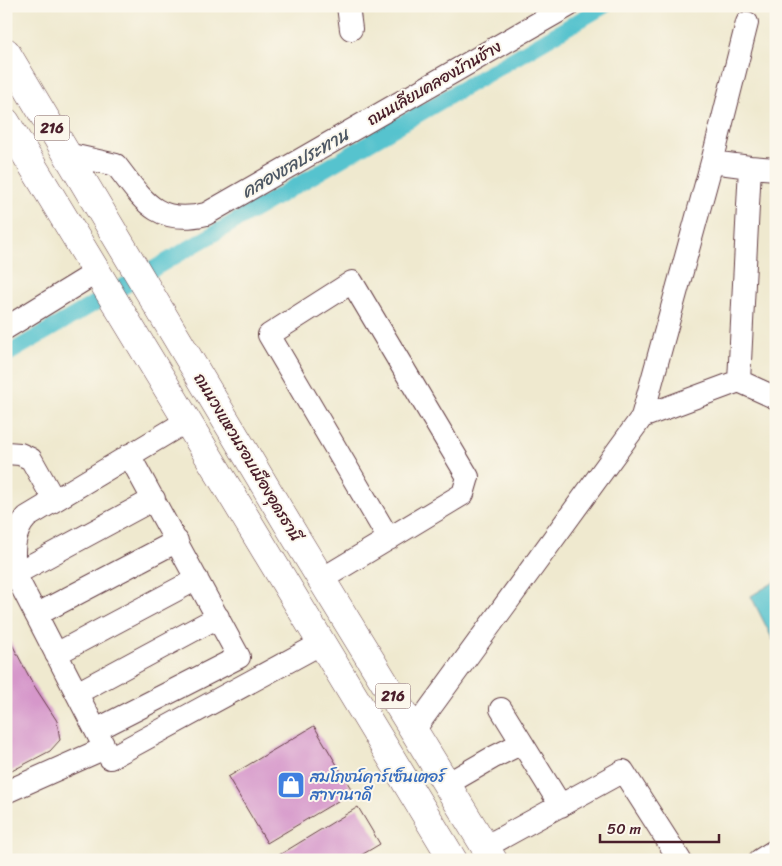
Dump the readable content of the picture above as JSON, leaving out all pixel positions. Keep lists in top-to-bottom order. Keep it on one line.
{"streets":{"main road":["216","ถนนวงแหวนรอบเมืองอุดรธานี"],"street":["ถนนเลียบคลองบ้านช้าง"]},"crossings":[["ถนนเลียบคลองบ้านช้าง","ถนนวงแหวนรอบเมืองอุดรธานี"]],"water":["คลองชลประทาน"],"places":{"shop":["สมโภชน์คาร์เซ็นเตอร์ สาขานาดี"]},"scale_bar":"50 m"}
